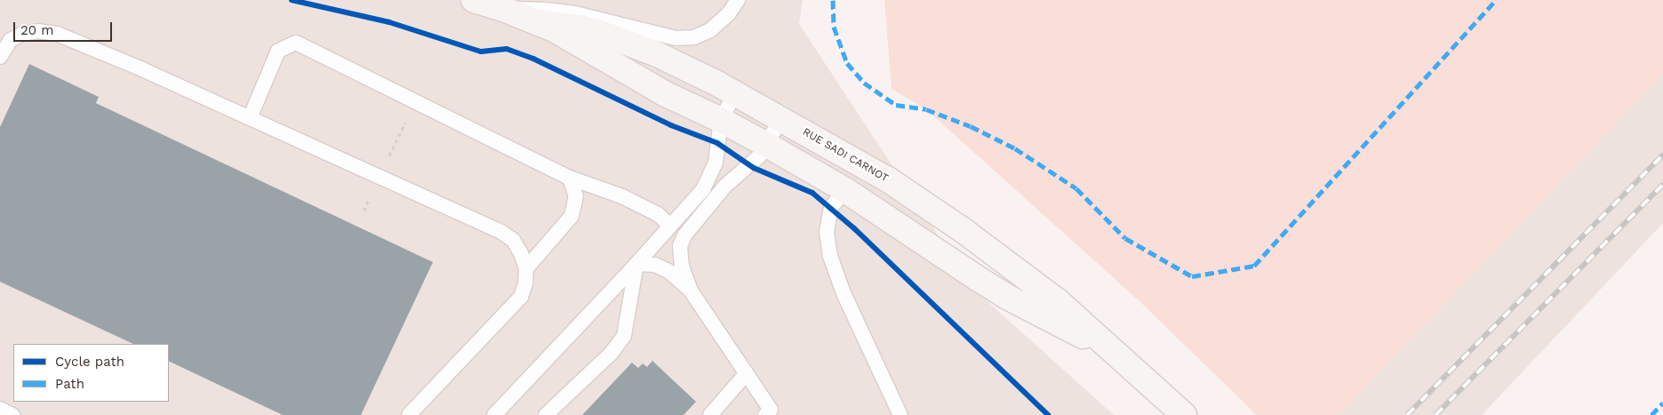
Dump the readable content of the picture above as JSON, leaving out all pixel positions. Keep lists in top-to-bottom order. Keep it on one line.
{"streets":{"main road":["RUE SADI CARNOT"]},"legend":["Cycle path","Path"],"scale_bar":"20 m"}
